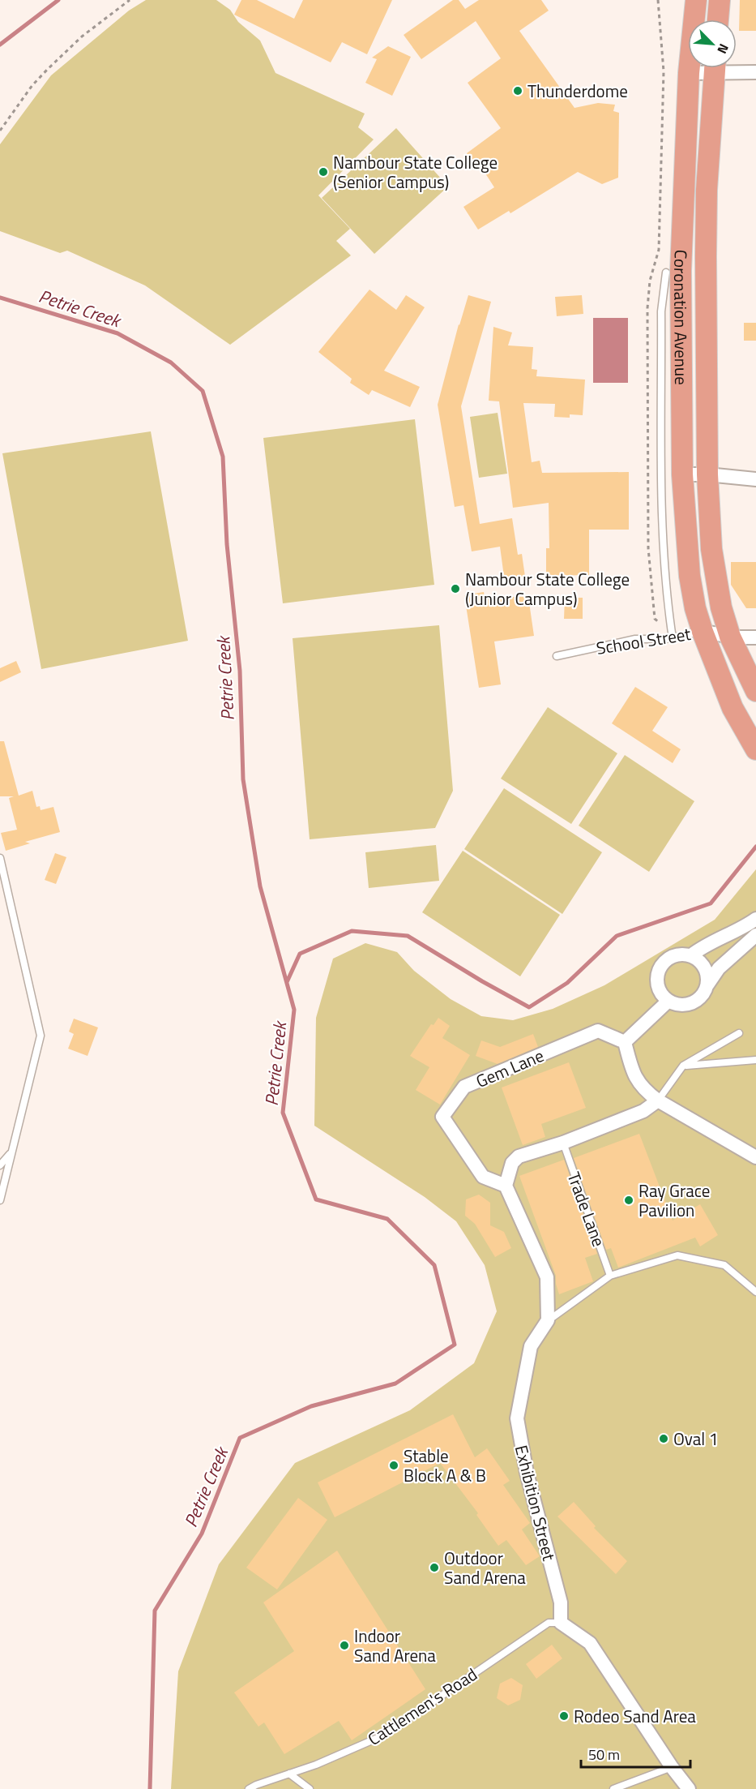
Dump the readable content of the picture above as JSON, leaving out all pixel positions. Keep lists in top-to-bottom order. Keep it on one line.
{"streets":{"main road":["Coronation Avenue"],"street":["Gem Lane","Exhibition Street"],"lane":["School Street","Trade Lane","Cattlemen's Road"]},"crossings":[["Coronation Avenue","School Street"],["Exhibition Street","Cattlemen's Road"]],"water":["Petrie Creek"],"places":["Thunderdome","Nambour State College (Senior Campus)","Nambour State College (Junior Campus)","Ray Grace Pavilion","Oval 1","Stable Block A & B","Outdoor Sand Arena","Indoor Sand Arena","Rodeo Sand Area"],"scale_bar":"50 m","north":"bottom right"}
